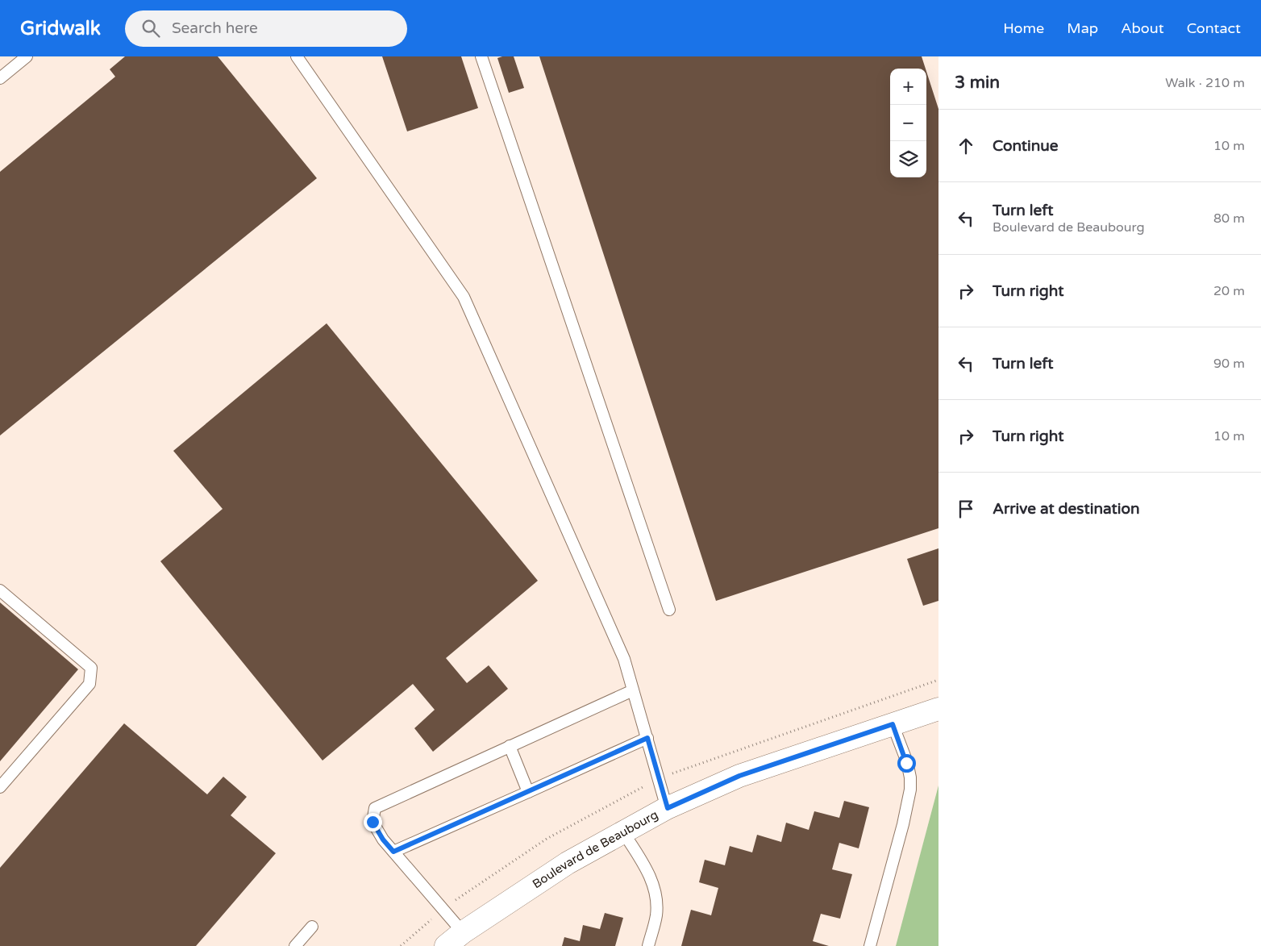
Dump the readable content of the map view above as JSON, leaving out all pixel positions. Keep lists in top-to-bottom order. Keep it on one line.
{"streets":{"main road":["Boulevard de Beaubourg"]},"page":{"header":"Gridwalk","search":"Search here","nav":["Home","Map","About","Contact"],"heading":["3 min","Walk · 210 m"],"map_buttons":["+","−"],"list":[["Continue","10 m"],["Turn left","Boulevard de Beaubourg","80 m"],["Turn right","20 m"],["Turn left","90 m"],["Turn right","10 m"],"Arrive at destination"]}}
